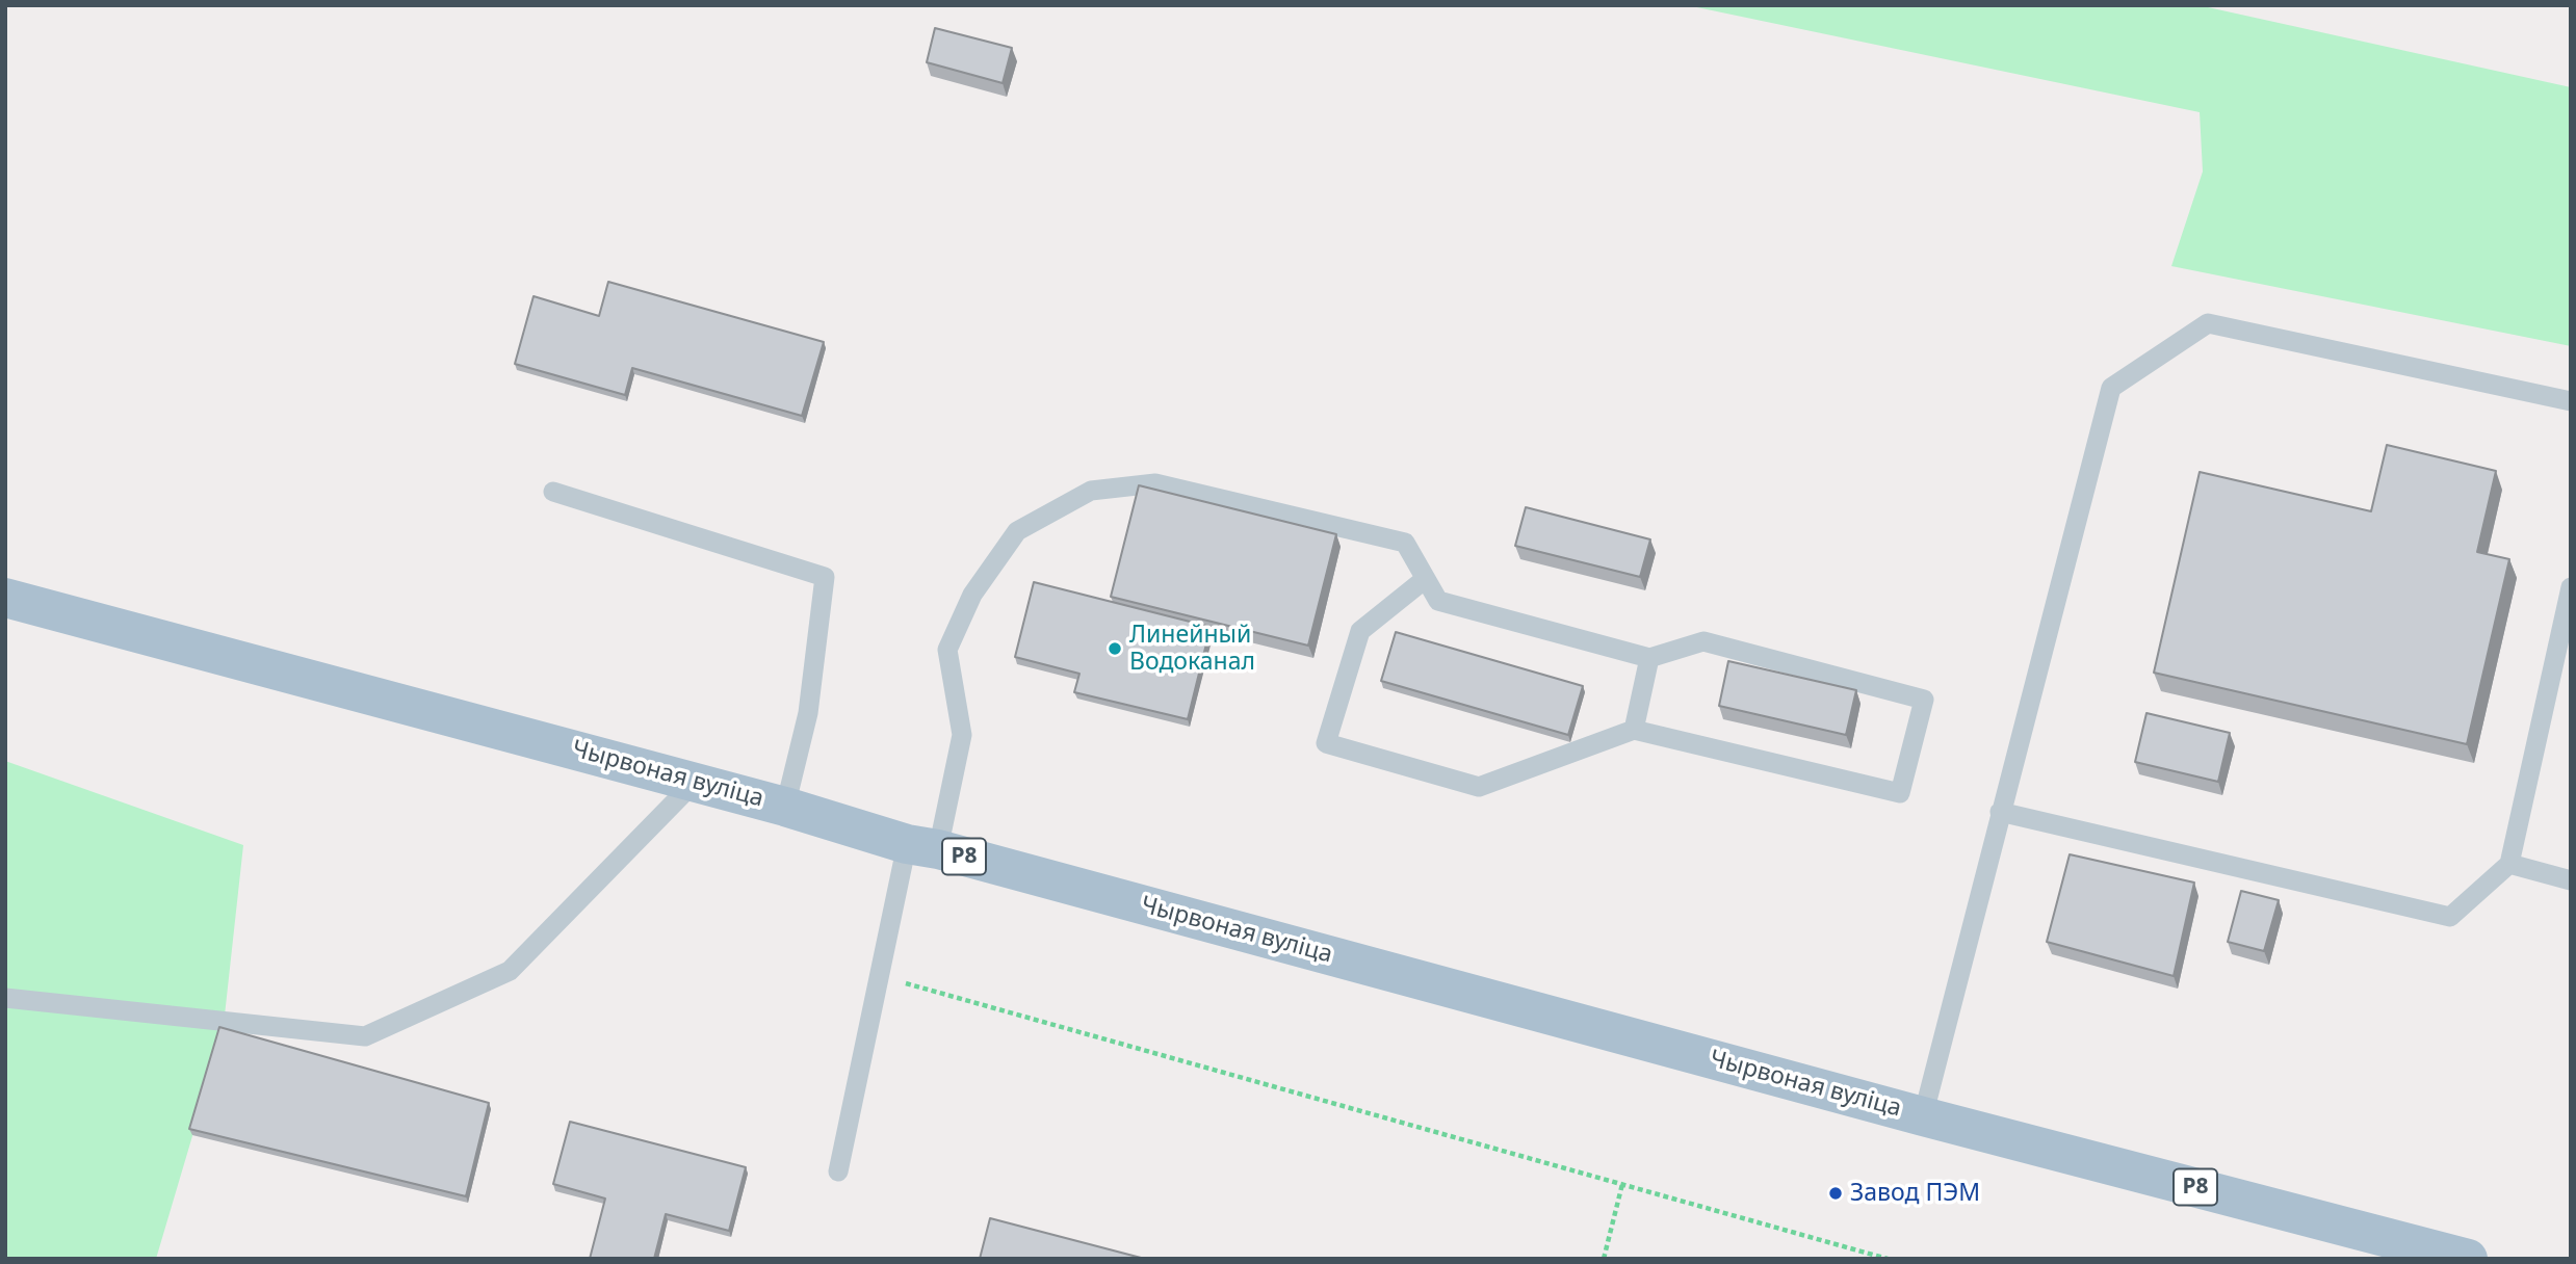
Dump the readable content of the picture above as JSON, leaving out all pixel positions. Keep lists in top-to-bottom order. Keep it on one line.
{"streets":{"main road":["Чырвоная вуліца","Р8"]},"places":["Линейный Водоканал","Завод ПЭМ"]}
